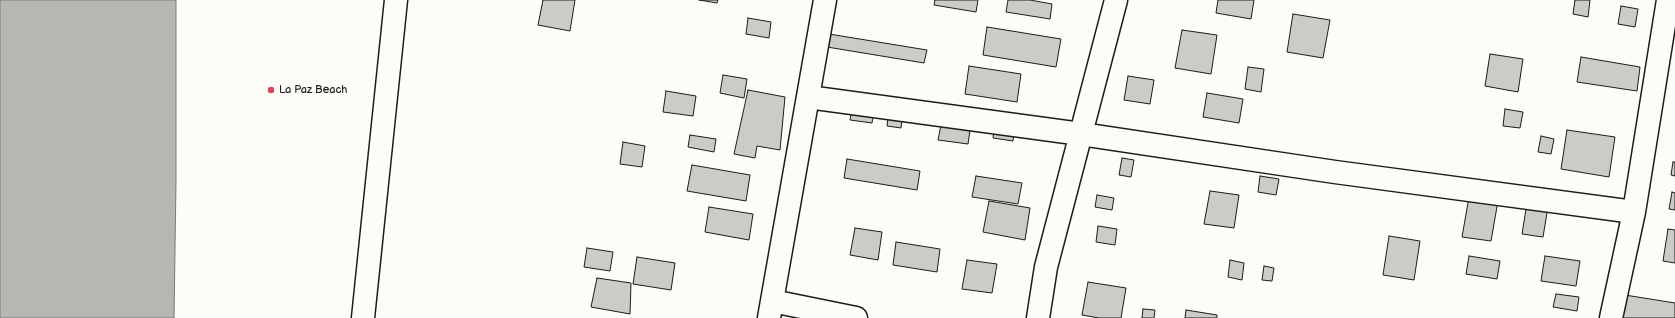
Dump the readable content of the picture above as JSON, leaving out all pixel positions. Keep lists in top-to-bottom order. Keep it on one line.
{"places":["La Paz Beach"]}
